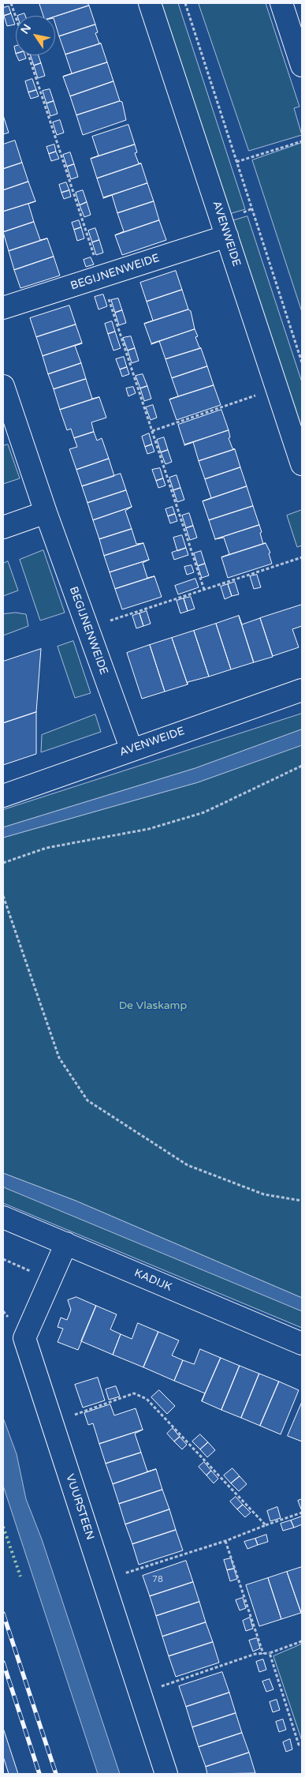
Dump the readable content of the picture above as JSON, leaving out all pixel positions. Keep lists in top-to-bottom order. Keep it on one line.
{"streets":{"street":["AVENWEIDE","BEGIJNENWEIDE","KADIJK","VUURSTEEN"]},"crossings":[["AVENWEIDE","BEGIJNENWEIDE"],["KADIJK","VUURSTEEN"]],"parks":["De Vlaskamp"],"house_numbers":["78"],"north":"top left"}
